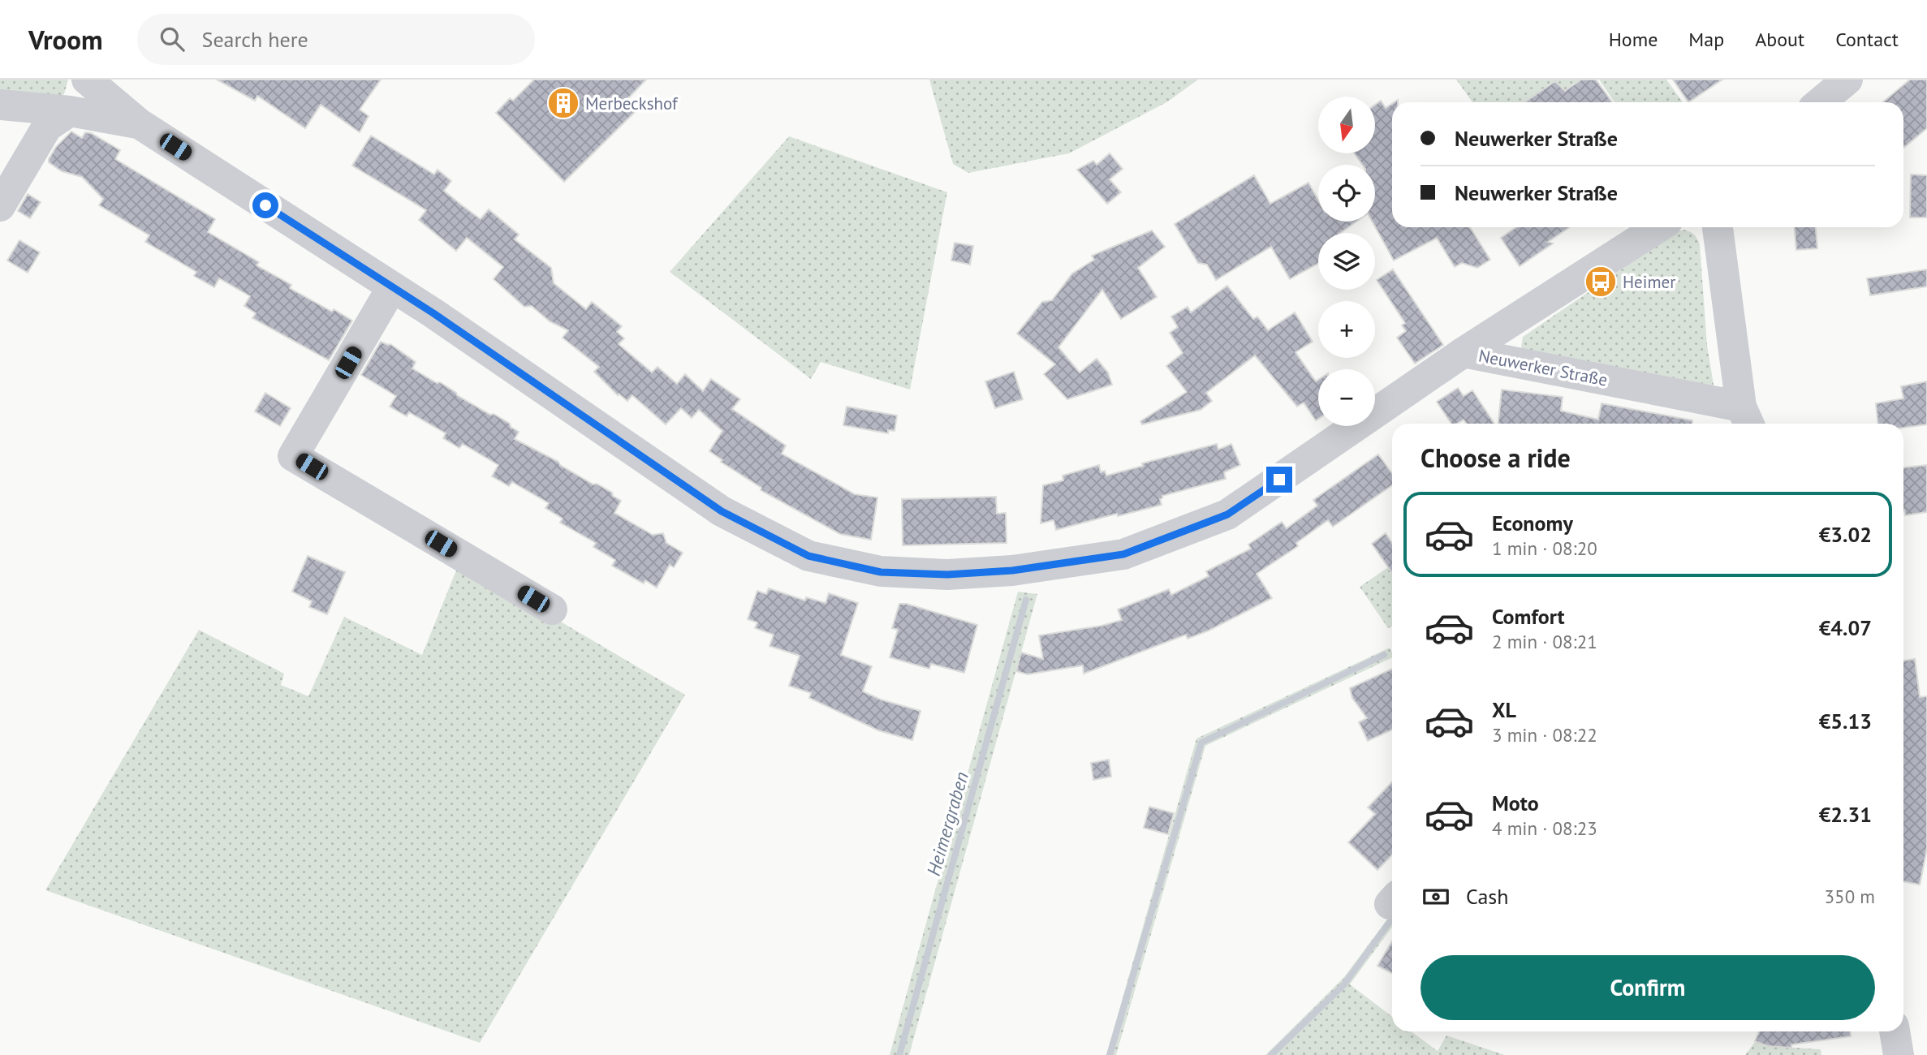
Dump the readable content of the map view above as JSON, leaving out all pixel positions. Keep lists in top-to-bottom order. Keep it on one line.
{"streets":{"street":["Neuwerker Straße"]},"water":["Heimergraben"],"places":{"building":["Merbeckshof"],"bus stop":["Heimer"]},"north":"bottom","page":{"header":"Vroom","search":"Search here","nav":["Home","Map","About","Contact"],"map_buttons":["+","−"],"banner":["Neuwerker Straße","Neuwerker Straße"],"heading":"Choose a ride","list":[{"name":"Economy","note":"1 min · 08:20","value":"€3.02"},{"name":"Comfort","note":"2 min · 08:21","value":"€4.07"},{"name":"XL","note":"3 min · 08:22","value":"€5.13"},{"name":"Moto","note":"4 min · 08:23","value":"€2.31"}],"pay":["Cash","350 m"],"buttons":"Confirm"}}
